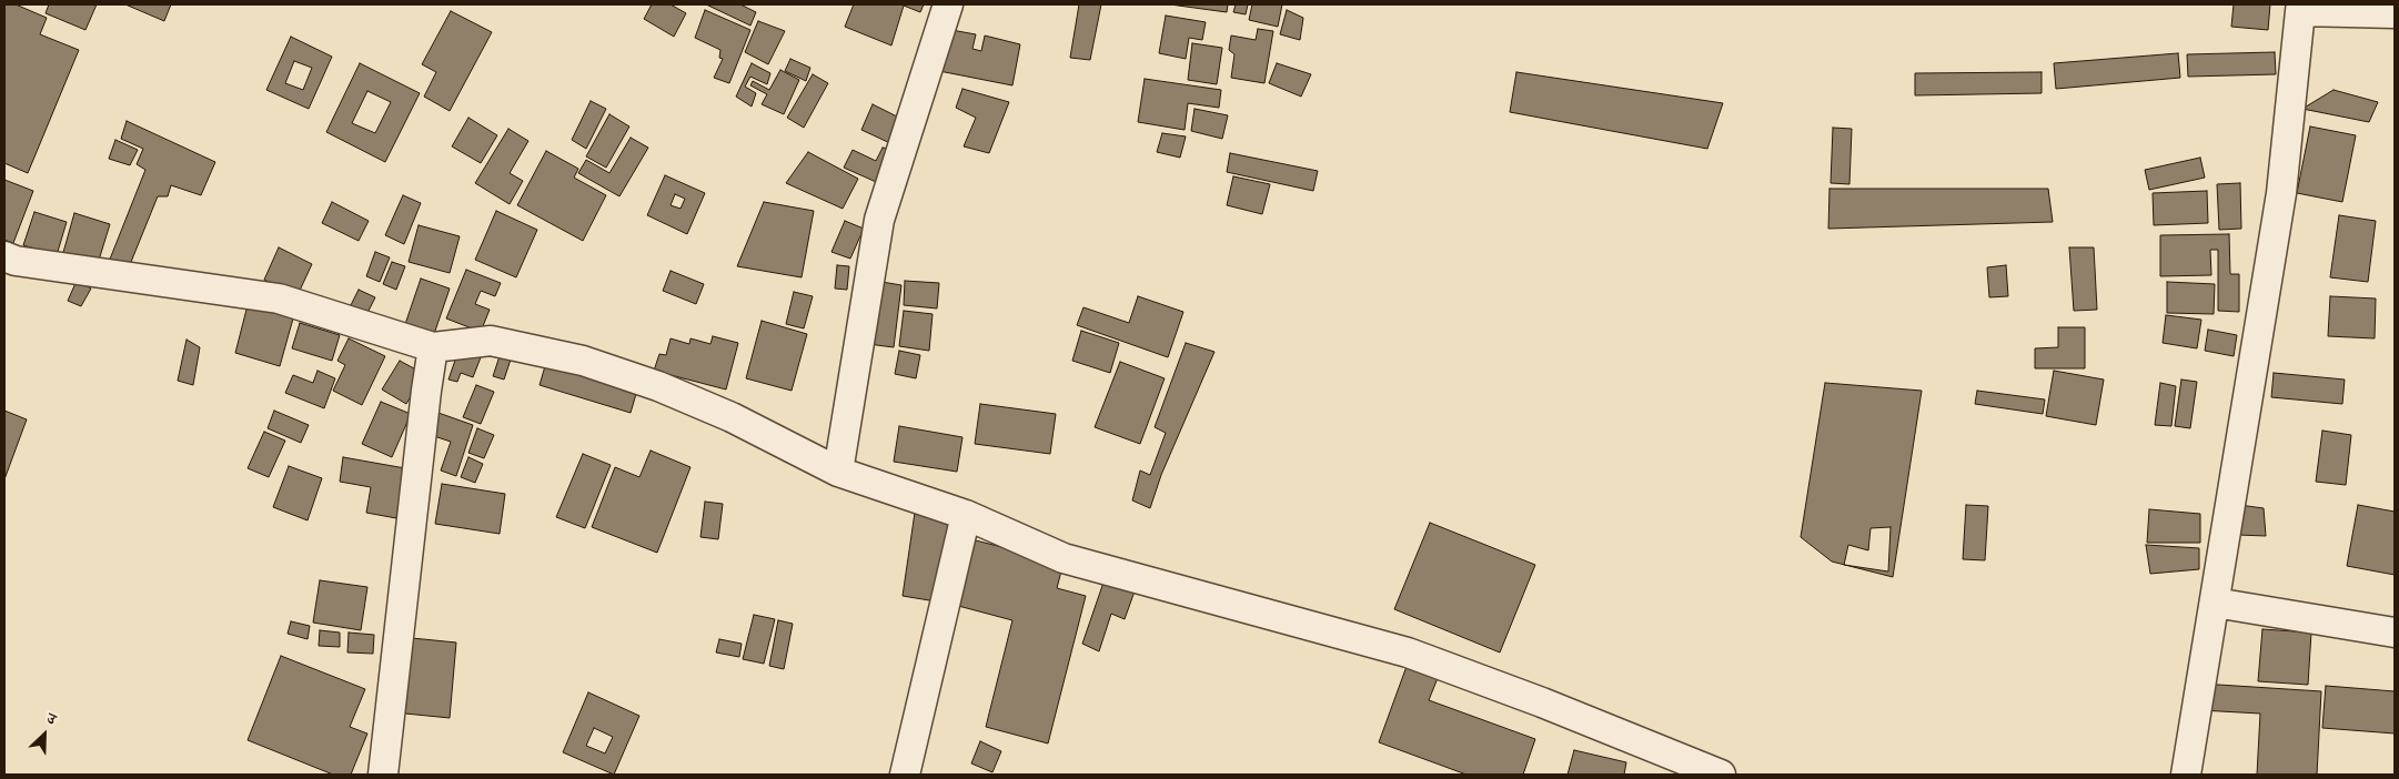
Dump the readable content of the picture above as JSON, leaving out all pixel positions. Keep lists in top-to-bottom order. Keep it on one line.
{"north":"top right"}
